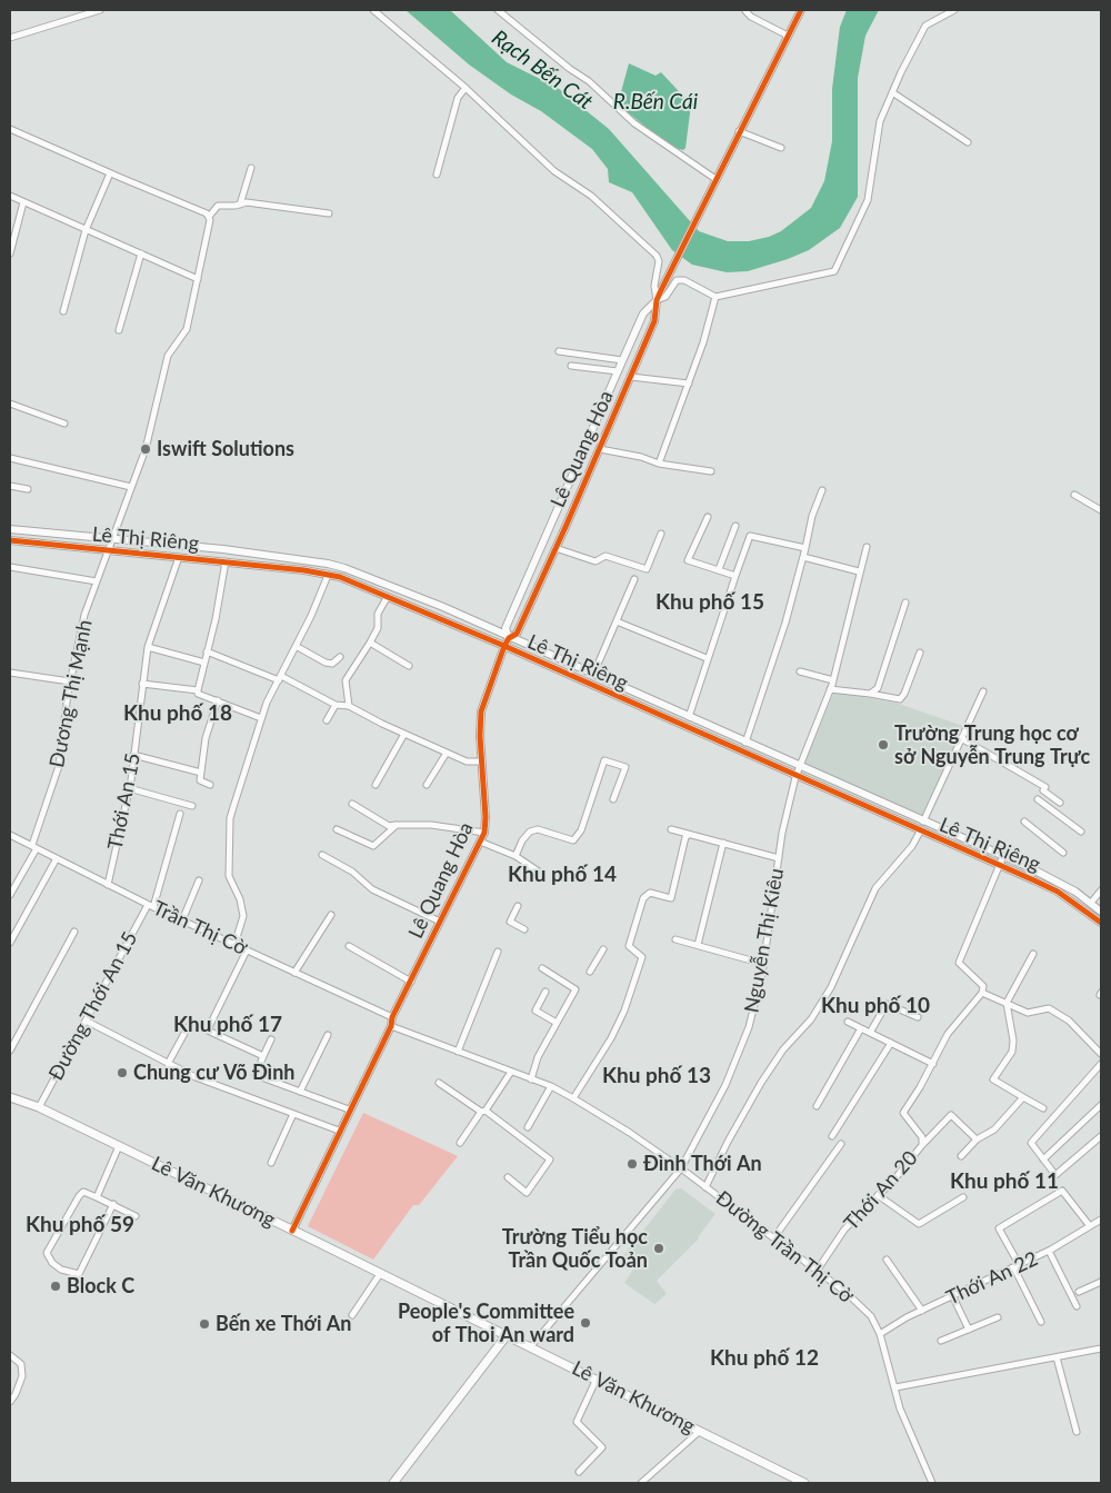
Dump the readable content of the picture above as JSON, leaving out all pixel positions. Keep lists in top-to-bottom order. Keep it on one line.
{"streets":{"main road":["Lê Văn Khương"],"street":["Lê Quang Hòa","Lê Thị Riêng","Dương Thị Mạnh","Thới An 15","Trần Thị Cờ","Nguyễn Thị Kiêu","Đường Thới An 15","Thới An 20","Đường Trần Thị Cờ","Thới An 22"]},"crossings":[["Lê Quang Hòa","Lê Thị Riêng"],["Lê Quang Hòa","Trần Thị Cờ"],["Lê Quang Hòa","Lê Văn Khương"],["Lê Quang Hòa","Đường Trần Thị Cờ"],["Lê Thị Riêng","Dương Thị Mạnh"],["Lê Thị Riêng","Thới An 15"],["Lê Thị Riêng","Nguyễn Thị Kiêu"],["Dương Thị Mạnh","Trần Thị Cờ"],["Thới An 15","Trần Thị Cờ"],["Trần Thị Cờ","Đường Thới An 15"],["Nguyễn Thị Kiêu","Lê Văn Khương"],["Nguyễn Thị Kiêu","Đường Trần Thị Cờ"],["Đường Thới An 15","Lê Văn Khương"],["Thới An 20","Đường Trần Thị Cờ"],["Đường Trần Thị Cờ","Thới An 22"]],"districts":["Khu phố 15","Khu phố 18","Khu phố 14","Khu phố 10","Khu phố 17","Khu phố 13","Khu phố 11","Khu phố 59","Khu phố 12"],"water":["Rạch Bến Cát","R.Bến Cái"],"places":["Iswift Solutions","Trường Trung học cơ sở Nguyễn Trung Trực","Chung cư Võ Đình","Đình Thới An","Trường Tiểu học Trần Quốc Toản","Block C","People's Committee of Thoi An ward","Bến xe Thới An"]}
